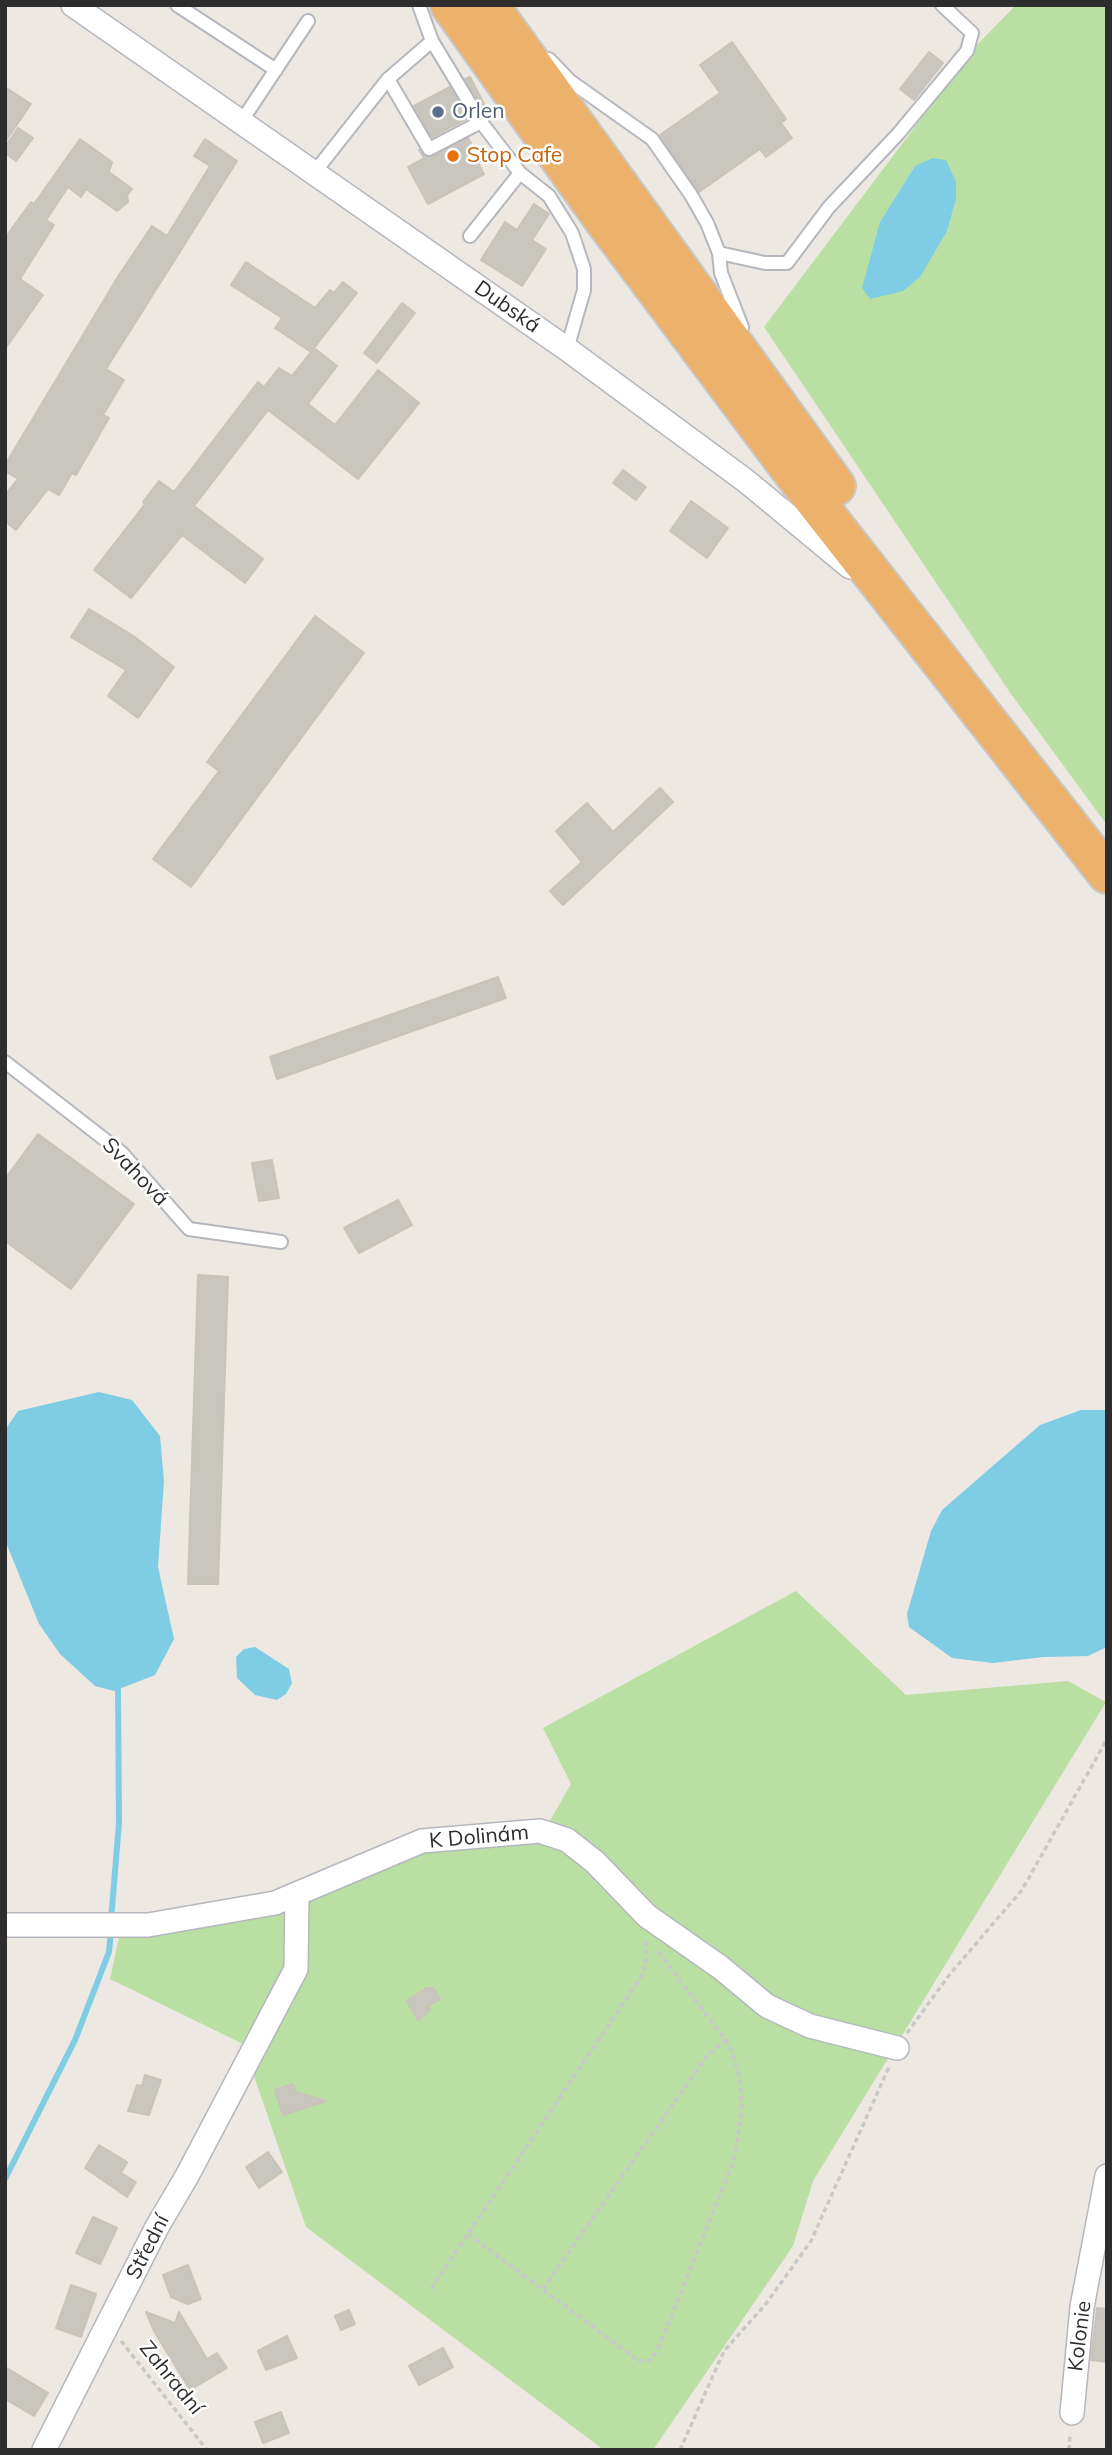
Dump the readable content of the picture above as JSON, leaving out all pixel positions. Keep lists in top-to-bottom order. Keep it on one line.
{"streets":{"street":["Dubská","K Dolinám","Střední","Kolonie"],"lane":["Svahová"],"path":["Zahradní"]},"crossings":[["K Dolinám","Střední"],["Střední","Zahradní"]],"places":["Orlen","Stop Cafe"]}
